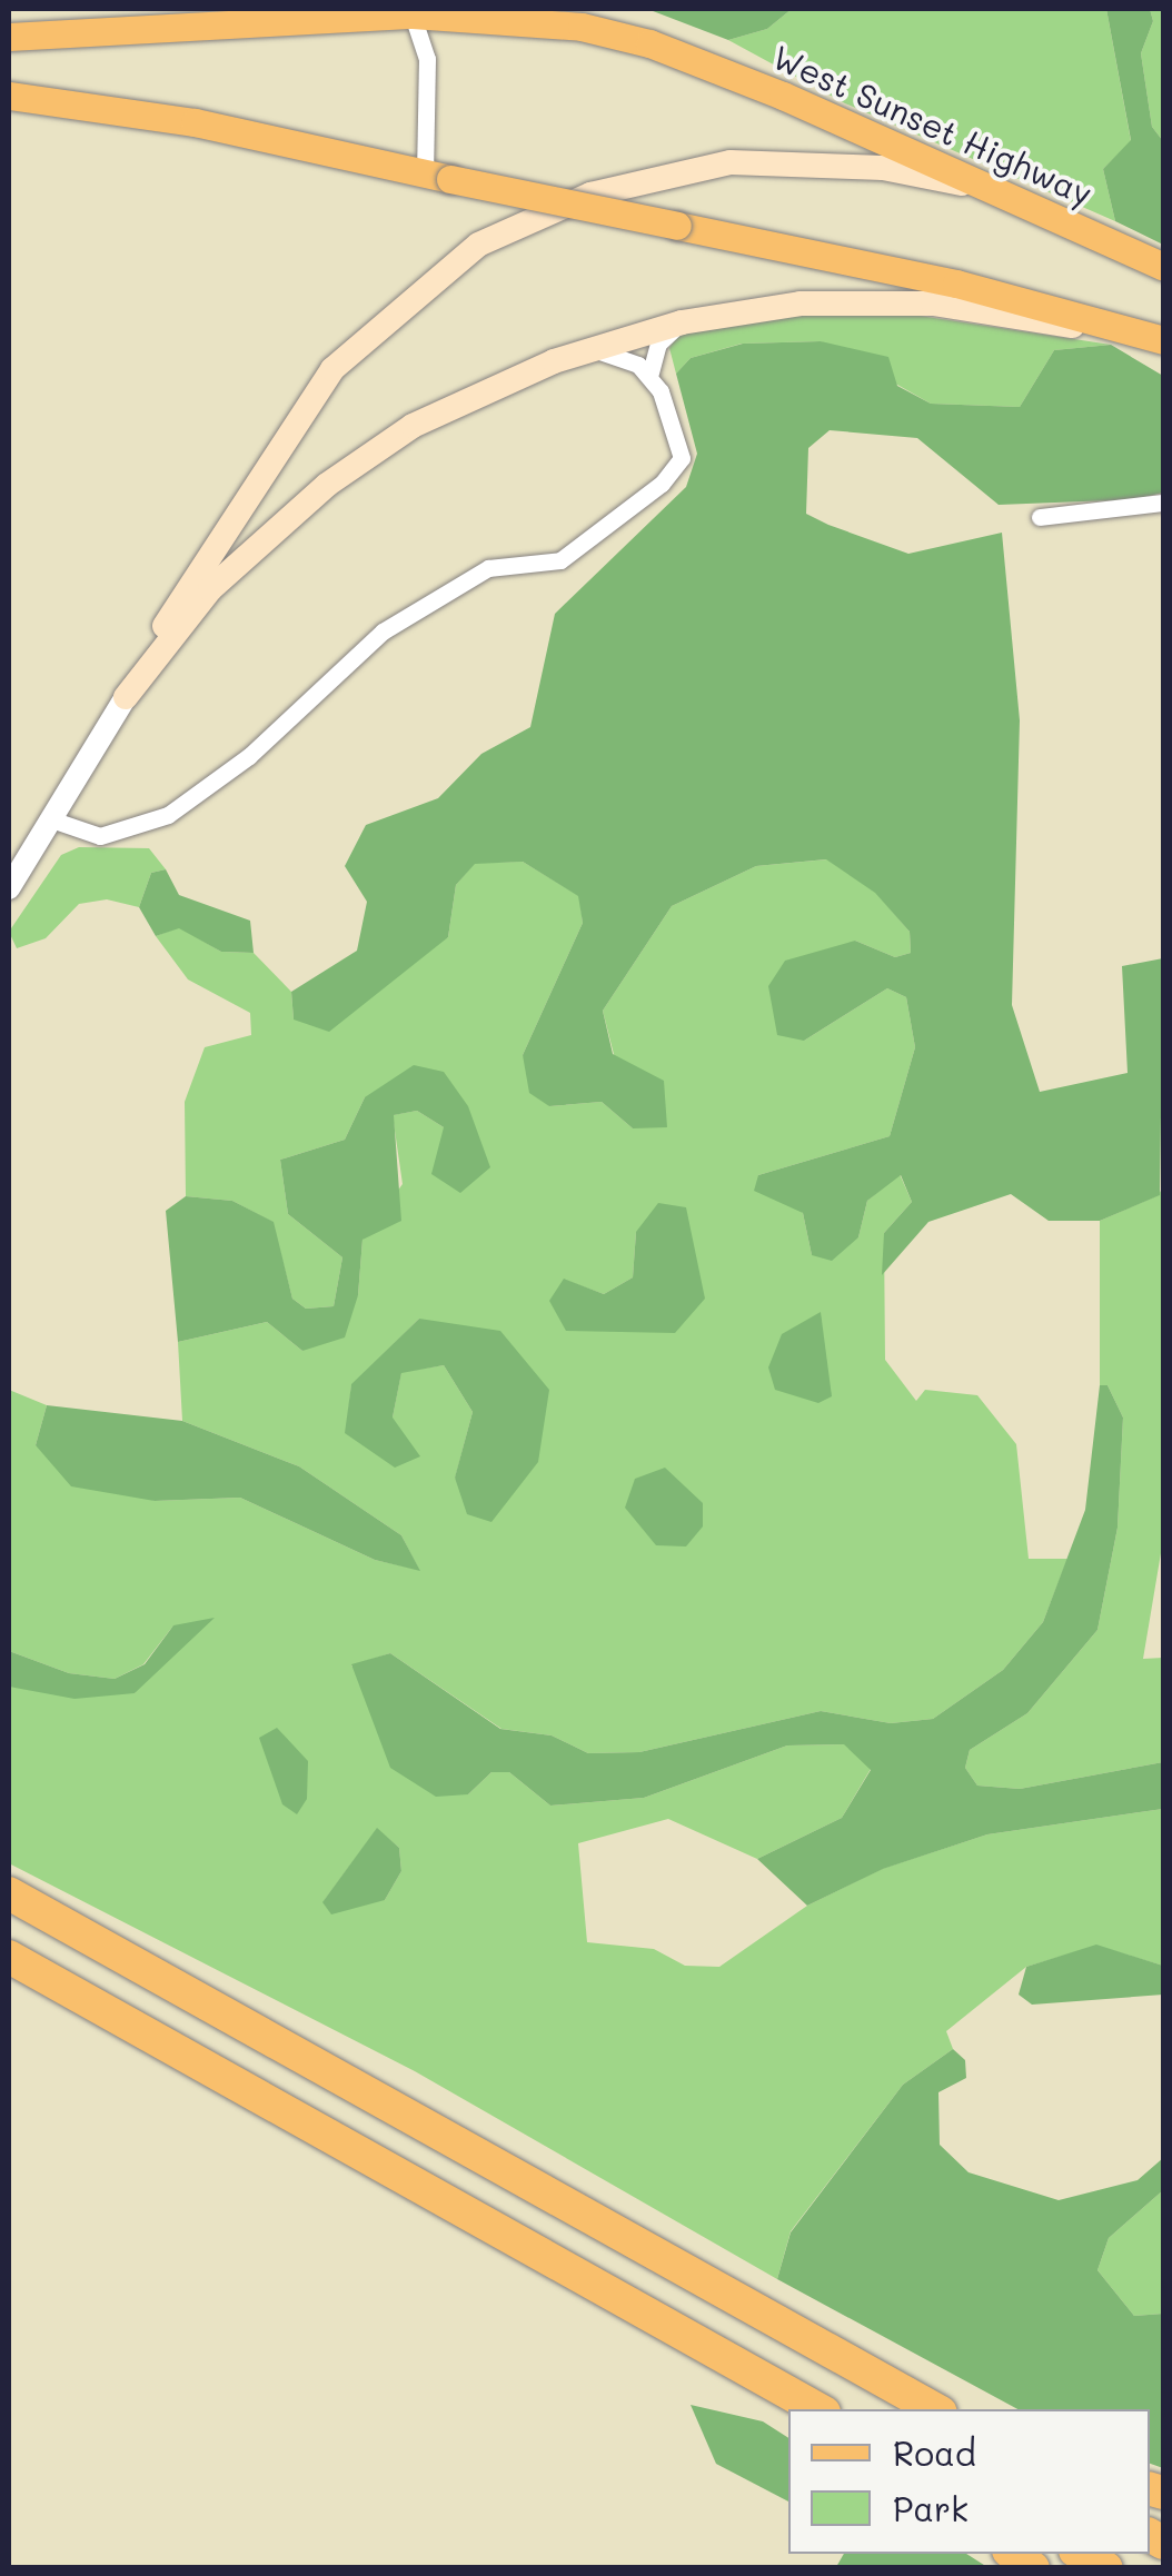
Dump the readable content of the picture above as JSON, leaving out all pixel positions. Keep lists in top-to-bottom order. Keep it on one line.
{"streets":{"main road":["West Sunset Highway"]},"legend":["Road","Park"]}
